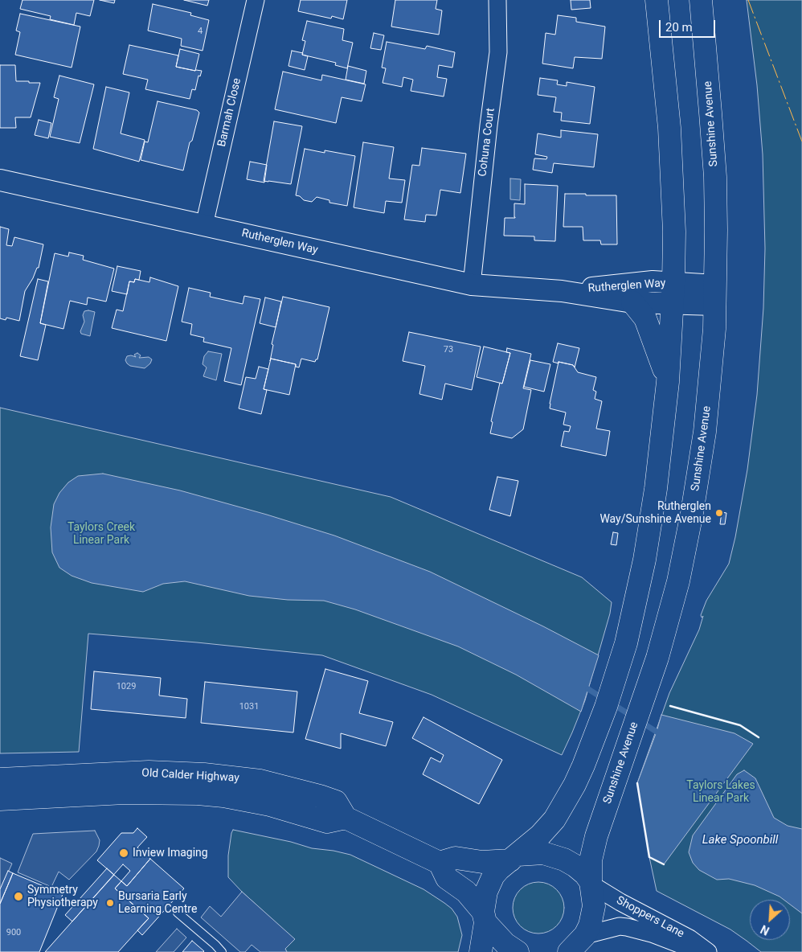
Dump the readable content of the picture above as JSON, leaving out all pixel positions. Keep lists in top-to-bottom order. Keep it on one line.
{"streets":{"main road":["Sunshine Avenue","Old Calder Highway"],"street":["Barmah Close","Cohuna Court","Rutherglen Way","Shoppers Lane"]},"crossings":[["Barmah Close","Rutherglen Way"],["Sunshine Avenue","Rutherglen Way"],["Sunshine Avenue","Shoppers Lane"],["Cohuna Court","Rutherglen Way"]],"water":["Lake Spoonbill"],"parks":["Taylors Creek Linear Park","Taylors Lakes Linear Park"],"places":["Rutherglen Way/Sunshine Avenue","Inview Imaging","Symmetry Physiotherapy","Bursaria Early Learning Centre"],"house_numbers":["4","73","1029","1031","900"],"scale_bar":"20 m","north":"bottom left"}
